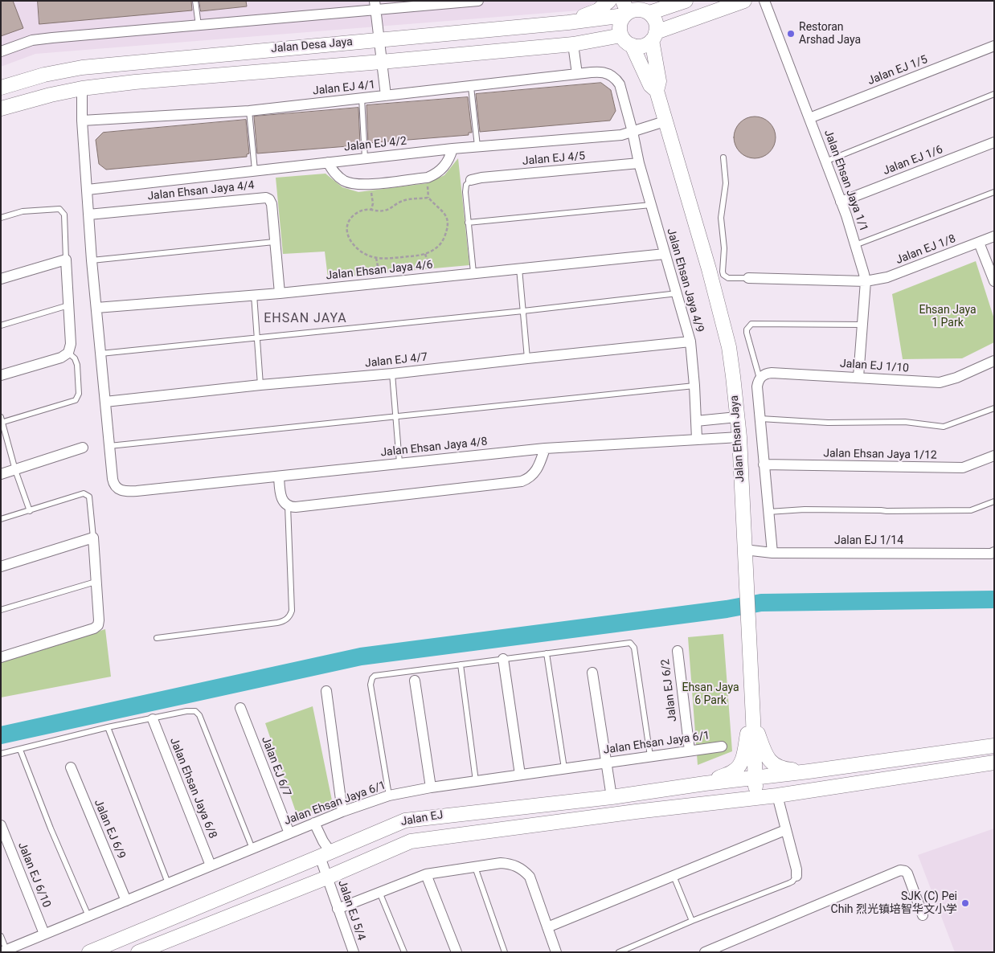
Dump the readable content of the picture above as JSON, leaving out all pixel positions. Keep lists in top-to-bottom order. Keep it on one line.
{"streets":{"main road":["Jalan Desa Jaya","Jalan Ehsan Jaya","Jalan EJ"],"street":["Jalan EJ 1/5","Jalan EJ 4/1","Jalan EJ 4/2","Jalan EJ 4/5","Jalan EJ 1/6","Jalan Ehsan Jaya 1/1","Jalan Ehsan Jaya 4/4","Jalan EJ 1/8","Jalan Ehsan Jaya 4/6","Jalan Ehsan Jaya 4/9","Jalan EJ 4/7","Jalan EJ 1/10","Jalan Ehsan Jaya 4/8","Jalan Ehsan Jaya 1/12","Jalan EJ 1/14","Jalan EJ 6/2","Jalan Ehsan Jaya 6/1","Jalan EJ 6/7","Jalan Ehsan Jaya 6/8","Jalan EJ 6/9","Jalan EJ 6/10","Jalan EJ 5/4"]},"crossings":[["Jalan Desa Jaya","Jalan Ehsan Jaya"],["Jalan EJ 1/5","Jalan Ehsan Jaya 1/1"],["Jalan EJ 4/1","Jalan Ehsan Jaya 4/9"],["Jalan EJ 4/2","Jalan Ehsan Jaya 4/9"],["Jalan EJ 4/2","Jalan Ehsan Jaya"],["Jalan EJ 4/5","Jalan Ehsan Jaya 4/9"],["Jalan EJ 1/6","Jalan Ehsan Jaya 1/1"],["Jalan Ehsan Jaya 1/1","Jalan EJ 1/8"],["Jalan Ehsan Jaya 1/1","Jalan EJ 1/10"],["Jalan Ehsan Jaya 4/4","Jalan Ehsan Jaya 4/6"],["Jalan Ehsan Jaya 4/6","Jalan Ehsan Jaya 4/9"],["Jalan Ehsan Jaya 4/9","Jalan EJ 4/7"],["Jalan Ehsan Jaya 4/9","Jalan Ehsan Jaya 4/8"],["Jalan Ehsan Jaya","Jalan Ehsan Jaya 4/8"],["Jalan Ehsan Jaya","Jalan EJ 1/14"],["Jalan Ehsan Jaya","Jalan EJ"],["Jalan EJ 6/2","Jalan Ehsan Jaya 6/1"],["Jalan Ehsan Jaya 6/1","Jalan EJ 6/7"],["Jalan Ehsan Jaya 6/1","Jalan Ehsan Jaya 6/8"],["Jalan Ehsan Jaya 6/1","Jalan EJ 6/9"],["Jalan Ehsan Jaya 6/1","Jalan EJ 6/10"],["Jalan Ehsan Jaya 6/1","Jalan EJ 5/4"],["Jalan EJ","Jalan EJ 5/4"]],"districts":["EHSAN JAYA"],"parks":["Ehsan Jaya 1 Park","Ehsan Jaya 6 Park"],"places":["Restoran Arshad Jaya","SJK (C) Pei Chih 烈光镇培智华文小学"]}
